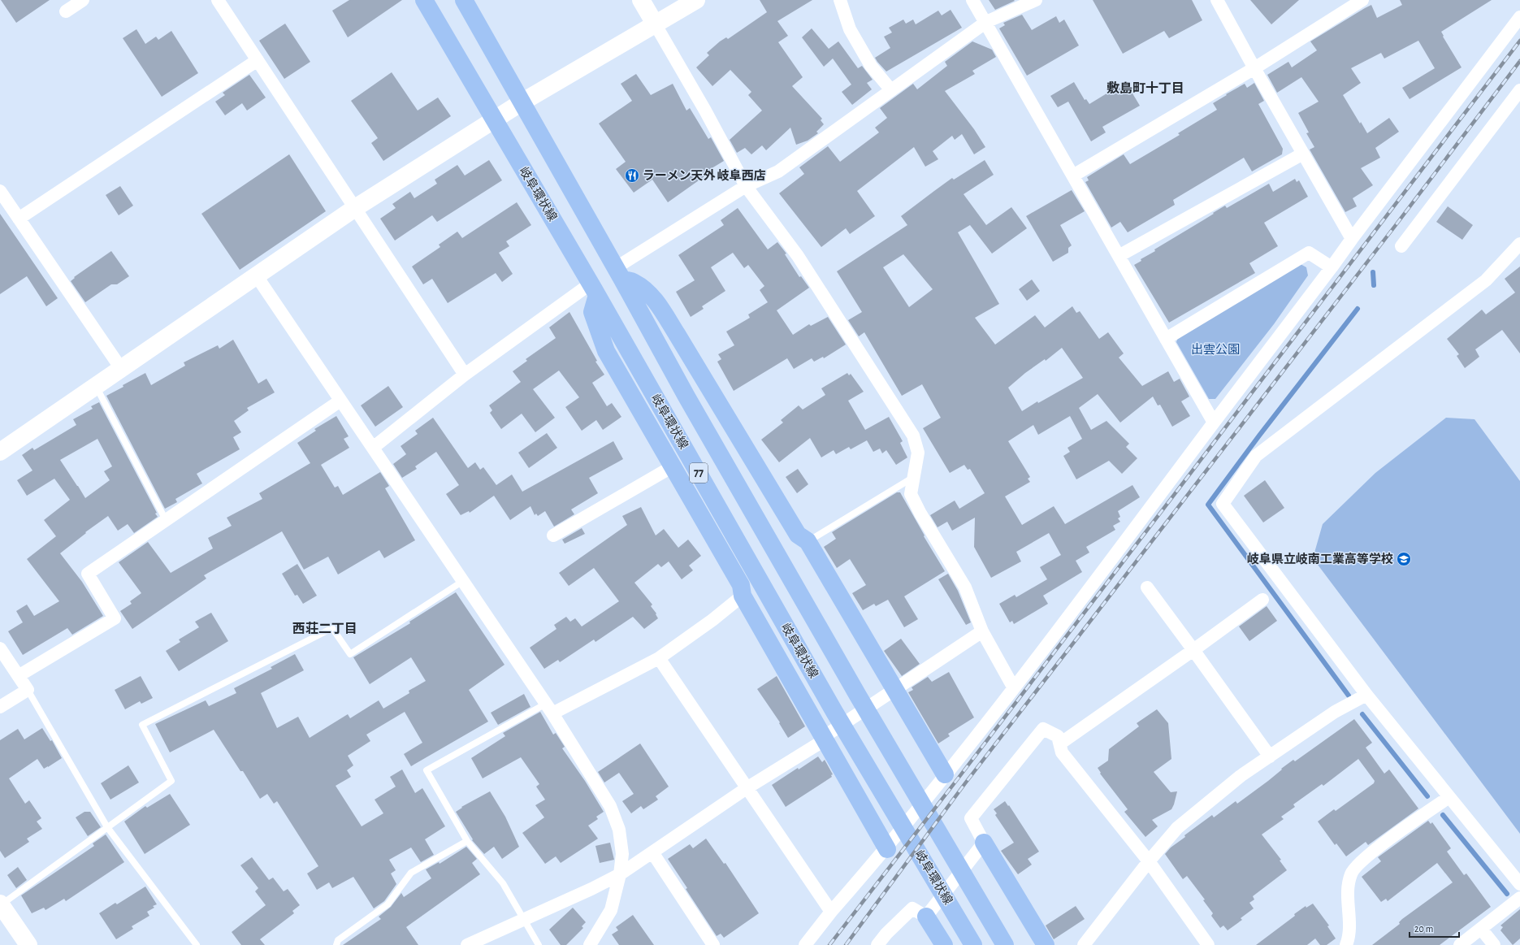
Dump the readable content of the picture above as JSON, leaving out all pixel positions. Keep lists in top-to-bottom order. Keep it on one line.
{"streets":{"main road":["岐阜環状線","77"]},"districts":["敷島町十丁目","西荘二丁目"],"parks":["出雲公園"],"places":{"restaurant":["ラーメン天外 岐阜西店"],"school or university":["岐阜県立岐南工業高等学校"]},"scale_bar":"20 m"}
